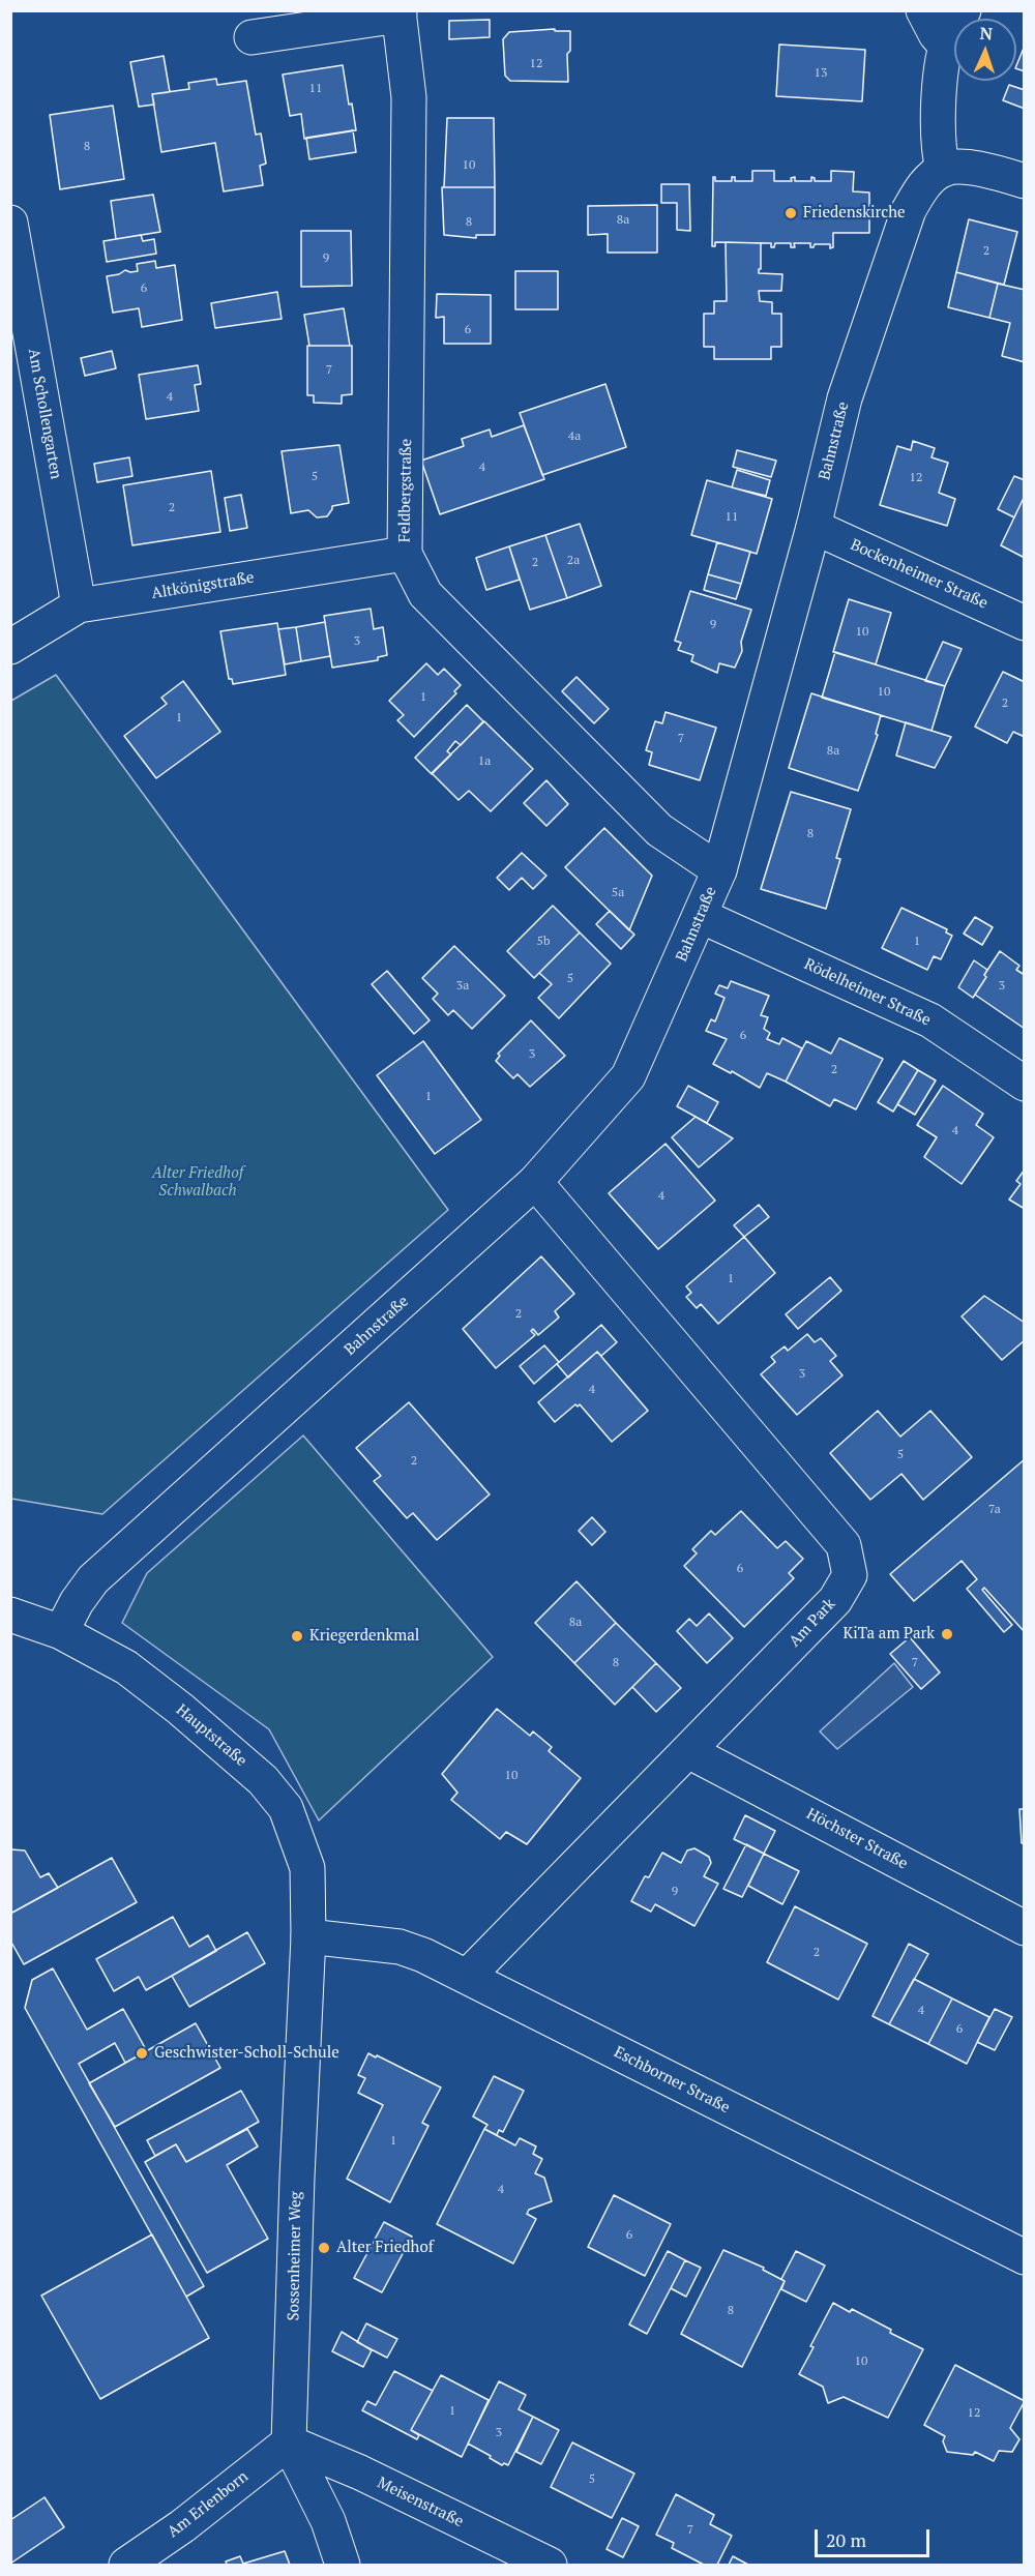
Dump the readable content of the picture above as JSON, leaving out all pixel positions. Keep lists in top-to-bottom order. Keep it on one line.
{"streets":{"street":["Am Schollengarten","Bahnstraße","Feldbergstraße","Bockenheimer Straße","Altkönigstraße","Rödelheimer Straße","Am Park","Hauptstraße","Höchster Straße","Eschborner Straße","Sossenheimer Weg","Meisenstraße","Am Erlenborn"]},"crossings":[["Am Schollengarten","Altkönigstraße"],["Bahnstraße","Feldbergstraße"],["Bahnstraße","Bockenheimer Straße"],["Bahnstraße","Rödelheimer Straße"],["Bahnstraße","Am Park"],["Bahnstraße","Hauptstraße"],["Feldbergstraße","Altkönigstraße"],["Am Park","Höchster Straße"],["Am Park","Eschborner Straße"],["Hauptstraße","Eschborner Straße"],["Hauptstraße","Sossenheimer Weg"],["Eschborner Straße","Sossenheimer Weg"],["Sossenheimer Weg","Meisenstraße"],["Sossenheimer Weg","Am Erlenborn"],["Meisenstraße","Am Erlenborn"]],"parks":["Alter Friedhof Schwalbach"],"places":["Friedenskirche","KiTa am Park","Kriegerdenkmal","Geschwister-Scholl-Schule","Alter Friedhof"],"house_numbers":["12","13","11","8","10","8a","8","2","9","6","6","7","4","4a","4","5","12","2","11","2a","2","9","10","3","10","1","2","1","7","8a","1a","8","5a","5b","1","5","3a","3","6","3","2","1","4","4","1","2","3","4","5","2","7a","6","8a","8","7","10","9","2","4","6","1","4","6","8","10","1","12","3","5","7"],"scale_bar":"20 m","north":"top"}
